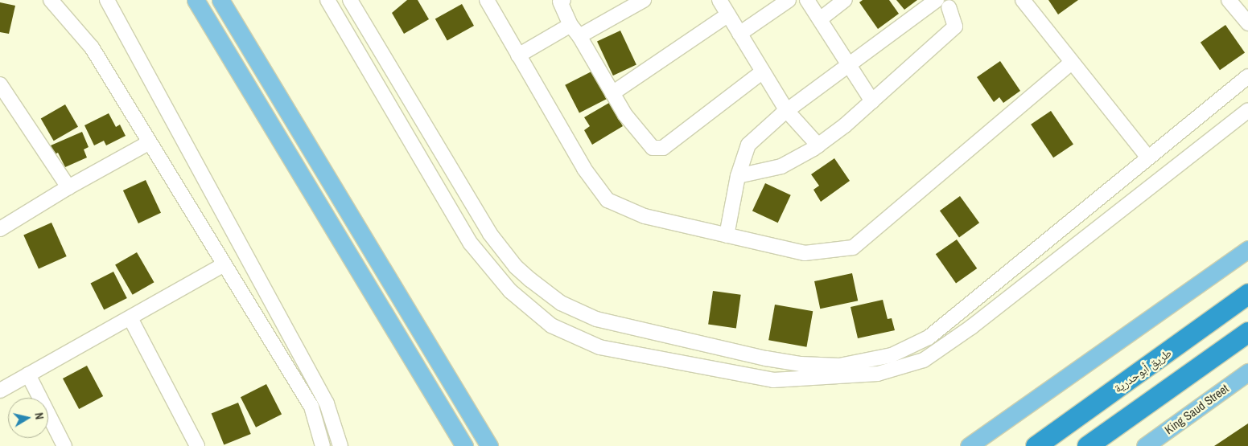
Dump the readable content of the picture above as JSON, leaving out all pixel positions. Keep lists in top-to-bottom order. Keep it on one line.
{"streets":{"highway":["طريق أبوحدرية"],"main road":["King Saud Street"]},"north":"right"}
